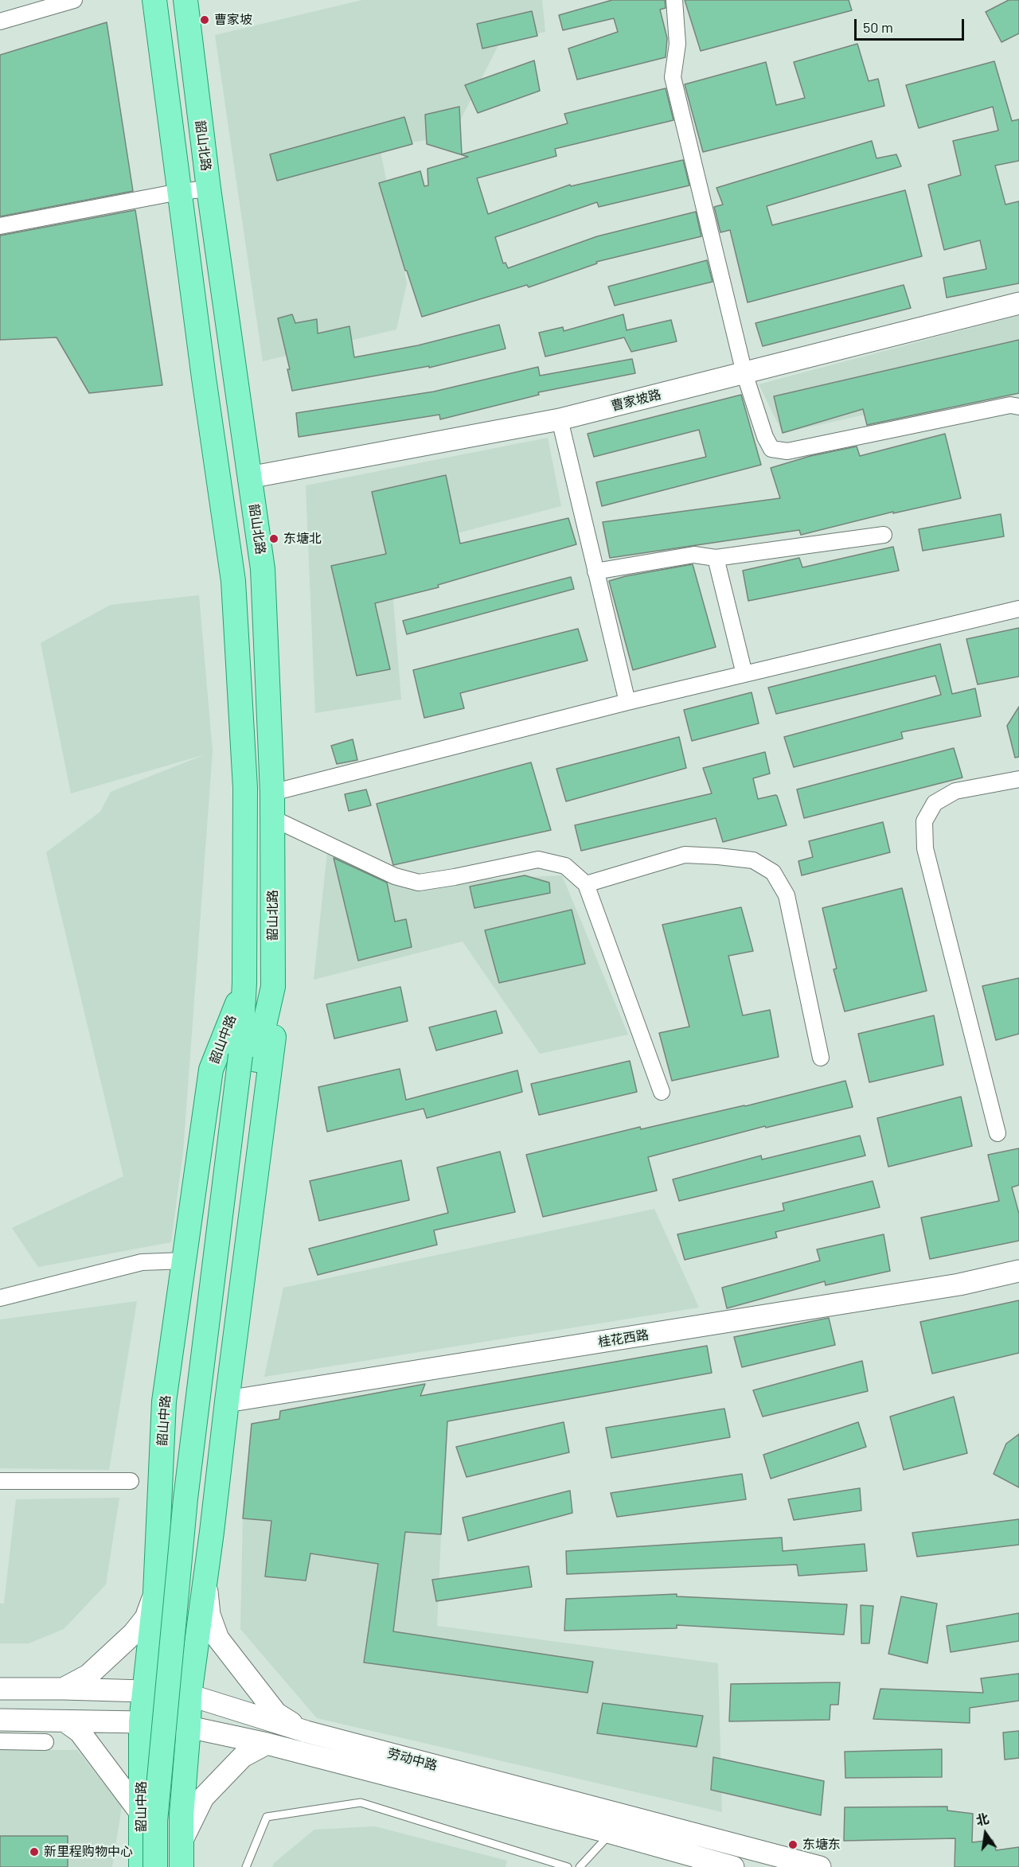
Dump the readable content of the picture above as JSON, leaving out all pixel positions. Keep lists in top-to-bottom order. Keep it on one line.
{"streets":{"main road":["韶山北路","曹家坡路","韶山中路","桂花西路","劳动中路"]},"crossings":[["韶山北路","曹家坡路"],["韶山北路","韶山中路"],["韶山中路","劳动中路"]],"places":["曹家坡","东塘北","东塘东","新里程购物中心"],"scale_bar":"50 m","north":"top"}
